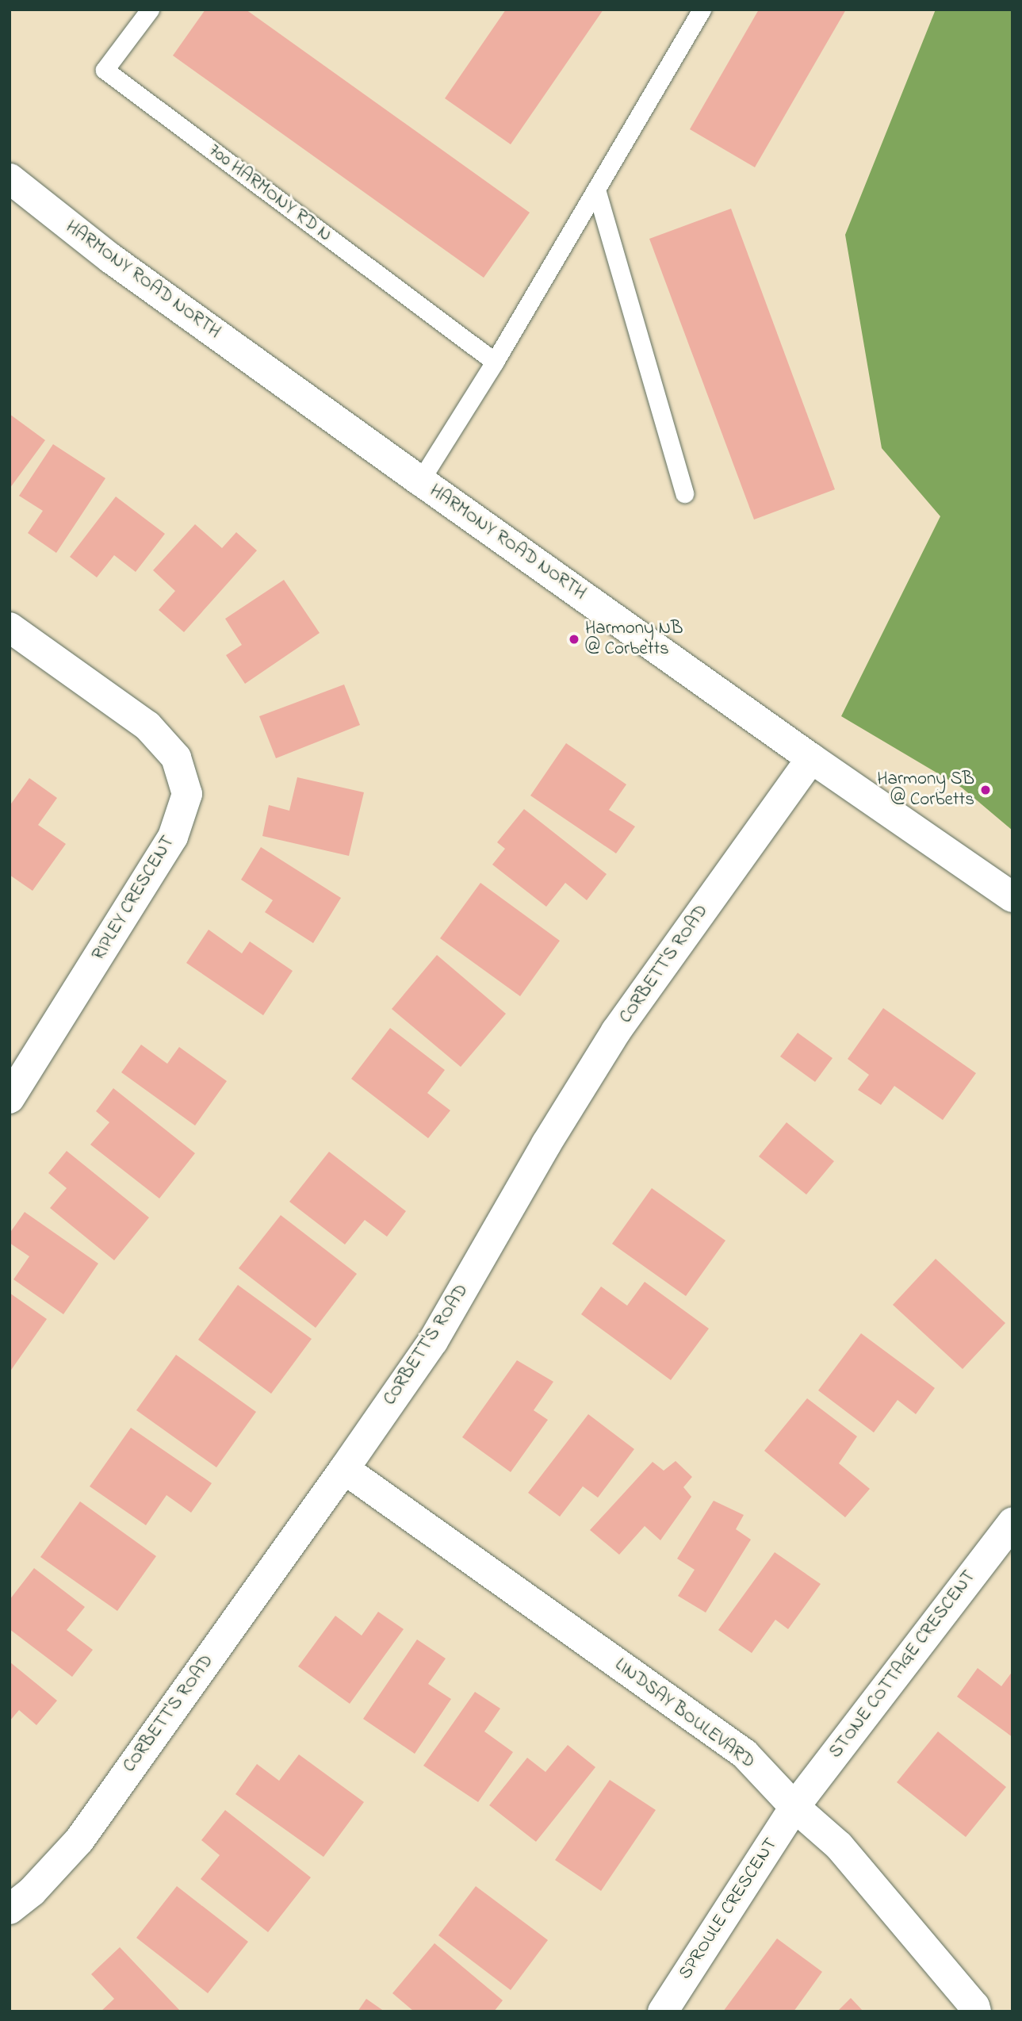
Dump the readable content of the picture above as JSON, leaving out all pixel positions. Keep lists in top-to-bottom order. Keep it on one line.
{"streets":{"street":["HARMONY ROAD NORTH","RIPLEY CRESCENT","CORBETT'S ROAD","STONE COTTAGE CRESCENT","LINDSAY BOULEVARD","SPROULE CRESCENT"],"lane":["700 HARMONY RD N"]},"crossings":[["HARMONY ROAD NORTH","CORBETT'S ROAD"],["CORBETT'S ROAD","LINDSAY BOULEVARD"],["STONE COTTAGE CRESCENT","LINDSAY BOULEVARD"],["STONE COTTAGE CRESCENT","SPROULE CRESCENT"],["LINDSAY BOULEVARD","SPROULE CRESCENT"]],"places":["Harmony NB @ Corbetts","Harmony SB @ Corbetts"]}
